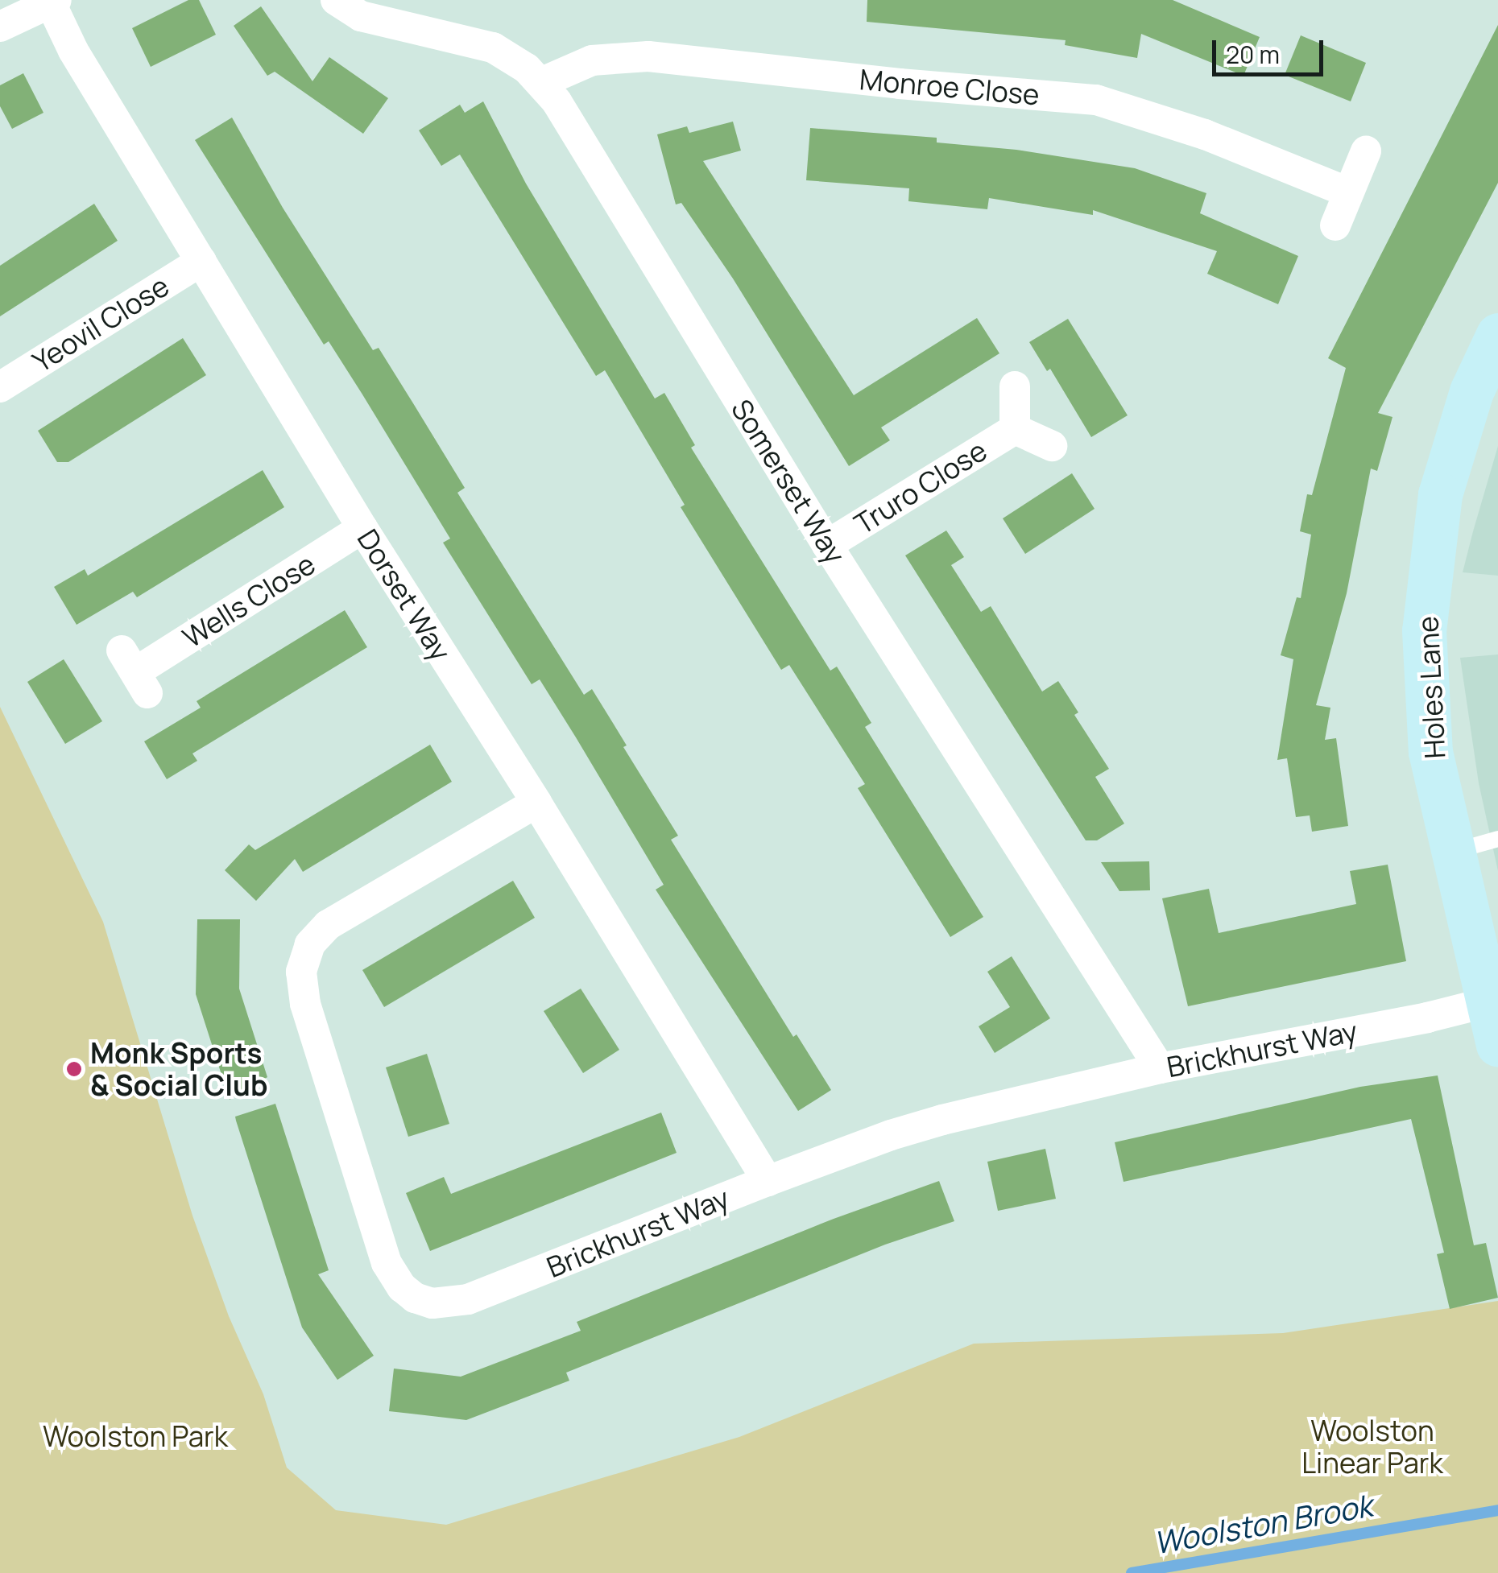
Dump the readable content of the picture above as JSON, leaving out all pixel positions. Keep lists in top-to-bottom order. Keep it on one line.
{"streets":{"street":["Monroe Close","Yeovil Close","Somerset Way","Truro Close","Dorset Way","Wells Close","Holes Lane","Brickhurst Way"]},"crossings":[["Monroe Close","Somerset Way"],["Yeovil Close","Dorset Way"],["Somerset Way","Truro Close"],["Somerset Way","Brickhurst Way"],["Dorset Way","Wells Close"],["Dorset Way","Brickhurst Way"],["Holes Lane","Brickhurst Way"]],"water":["Woolston Brook"],"parks":["Woolston Linear Park","Woolston Park"],"places":["Monk Sports & Social Club"],"scale_bar":"20 m"}
